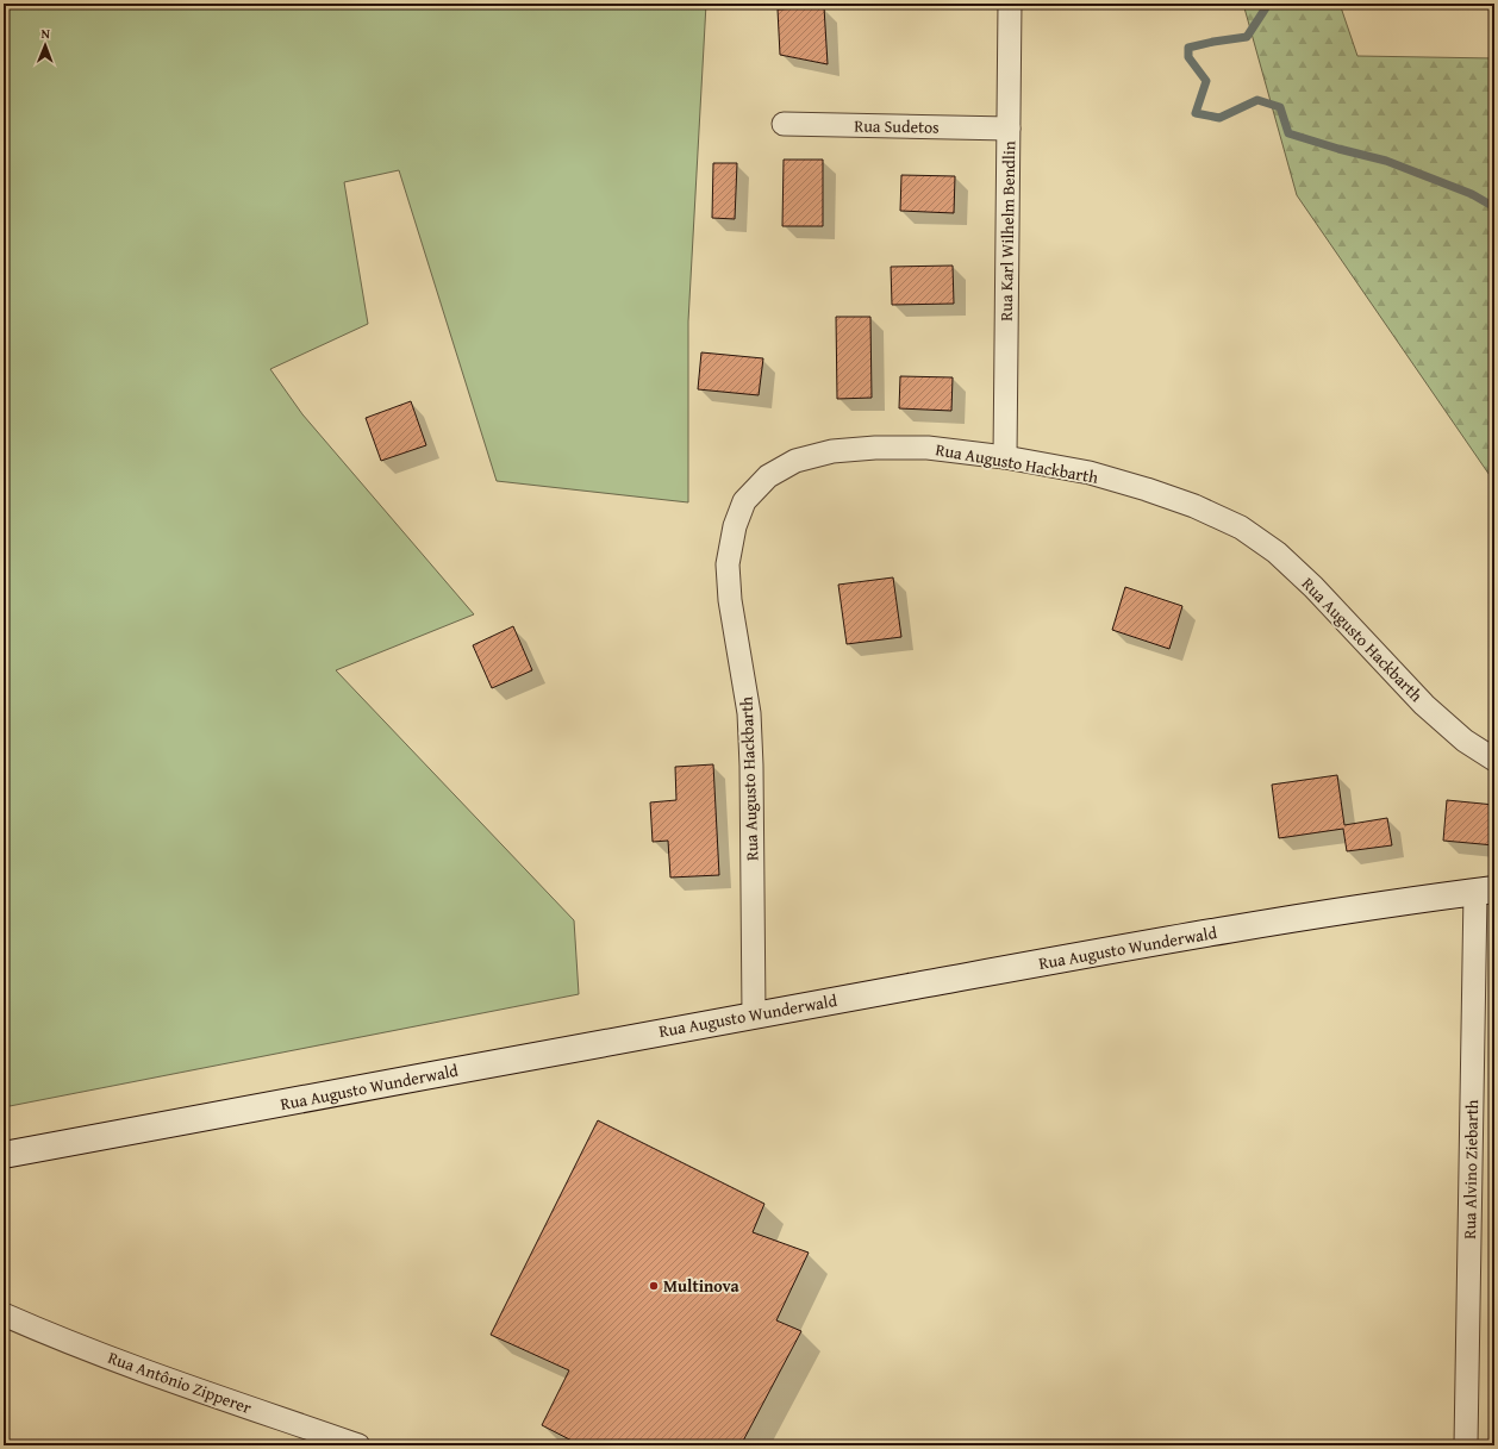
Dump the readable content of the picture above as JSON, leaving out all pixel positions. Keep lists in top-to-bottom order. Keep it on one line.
{"streets":{"main road":["Rua Augusto Wunderwald"],"street":["Rua Sudetos","Rua Karl Wilhelm Bendlin","Rua Augusto Hackbarth","Rua Alvino Ziebarth","Rua Antônio Zipperer"]},"crossings":[["Rua Sudetos","Rua Karl Wilhelm Bendlin"],["Rua Karl Wilhelm Bendlin","Rua Augusto Hackbarth"],["Rua Augusto Hackbarth","Rua Augusto Wunderwald"],["Rua Augusto Wunderwald","Rua Alvino Ziebarth"]],"places":["Multinova"],"north":"top"}
